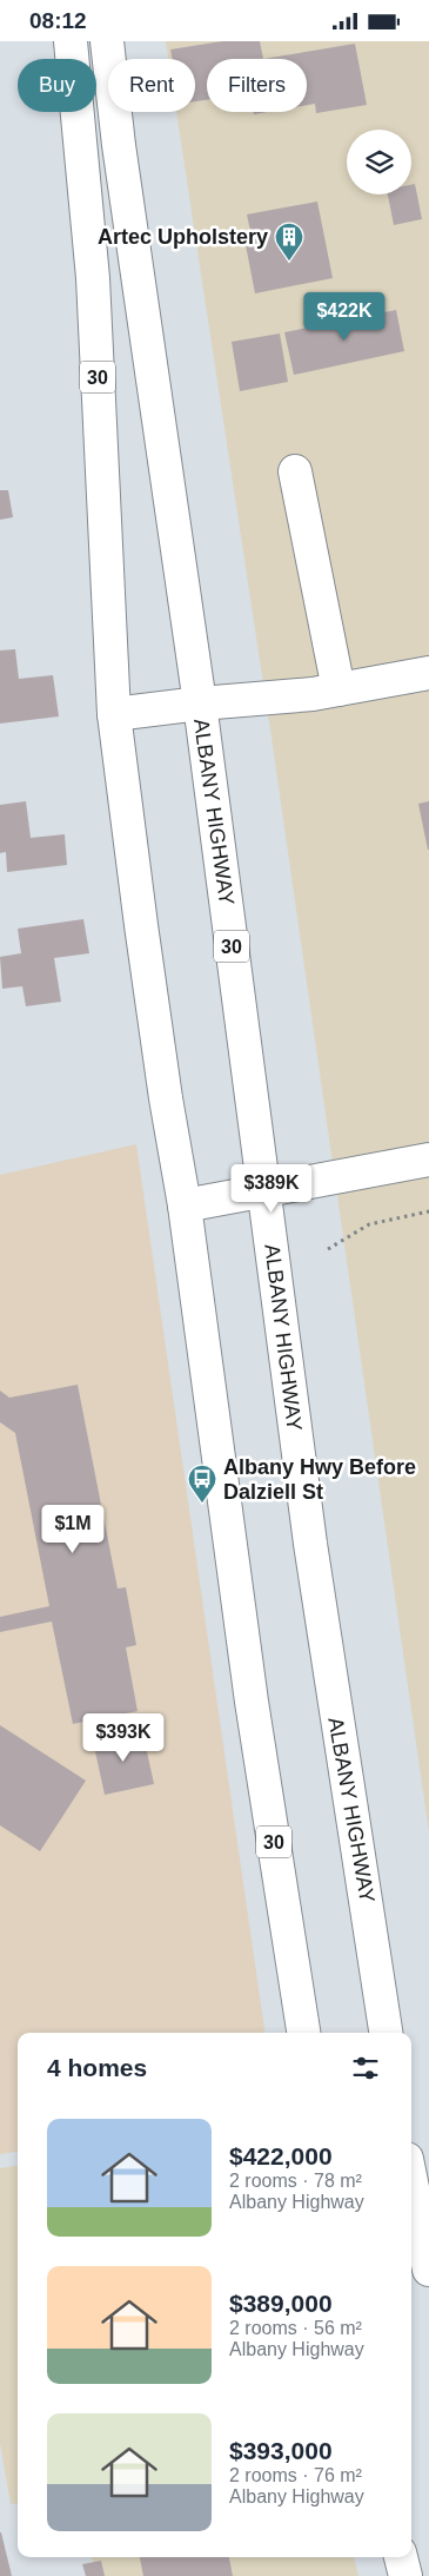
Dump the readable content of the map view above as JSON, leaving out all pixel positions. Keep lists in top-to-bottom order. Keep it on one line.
{"streets":{"main road":["30","ALBANY HIGHWAY"]},"places":{"building":["Artec Upholstery"],"bus stop":["Albany Hwy Before Dalziell St"]},"page":{"status":"08:12","chip":["Buy","Rent","Filters"],"price":["$422K","$389K","$1M","$393K"],"heading":"4 homes","list":[{"name":"$422,000","note":"2 rooms · 78 m² · Albany Highway"},{"name":"$389,000","note":"2 rooms · 56 m² · Albany Highway"},{"name":"$393,000","note":"2 rooms · 76 m² · Albany Highway"}]}}
